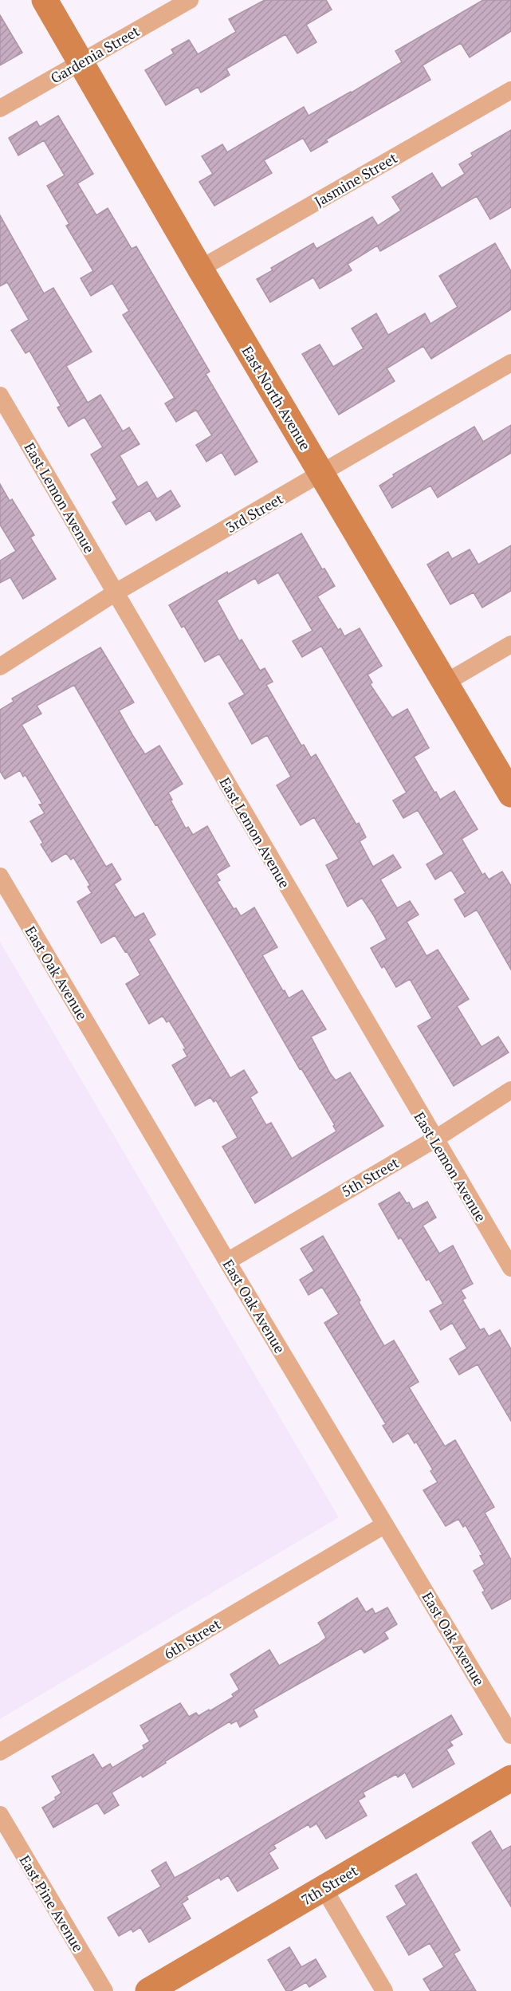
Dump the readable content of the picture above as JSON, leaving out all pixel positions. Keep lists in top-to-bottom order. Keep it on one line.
{"streets":{"street":["Gardenia Street","Jasmine Street","East North Avenue","East Lemon Avenue","3rd Street","East Oak Avenue","5th Street","6th Street","7th Street","East Pine Avenue"]},"crossings":[["Gardenia Street","East North Avenue"],["Jasmine Street","East North Avenue"],["East North Avenue","3rd Street"],["East Lemon Avenue","3rd Street"],["East Lemon Avenue","5th Street"],["East Oak Avenue","5th Street"],["East Oak Avenue","6th Street"]]}
